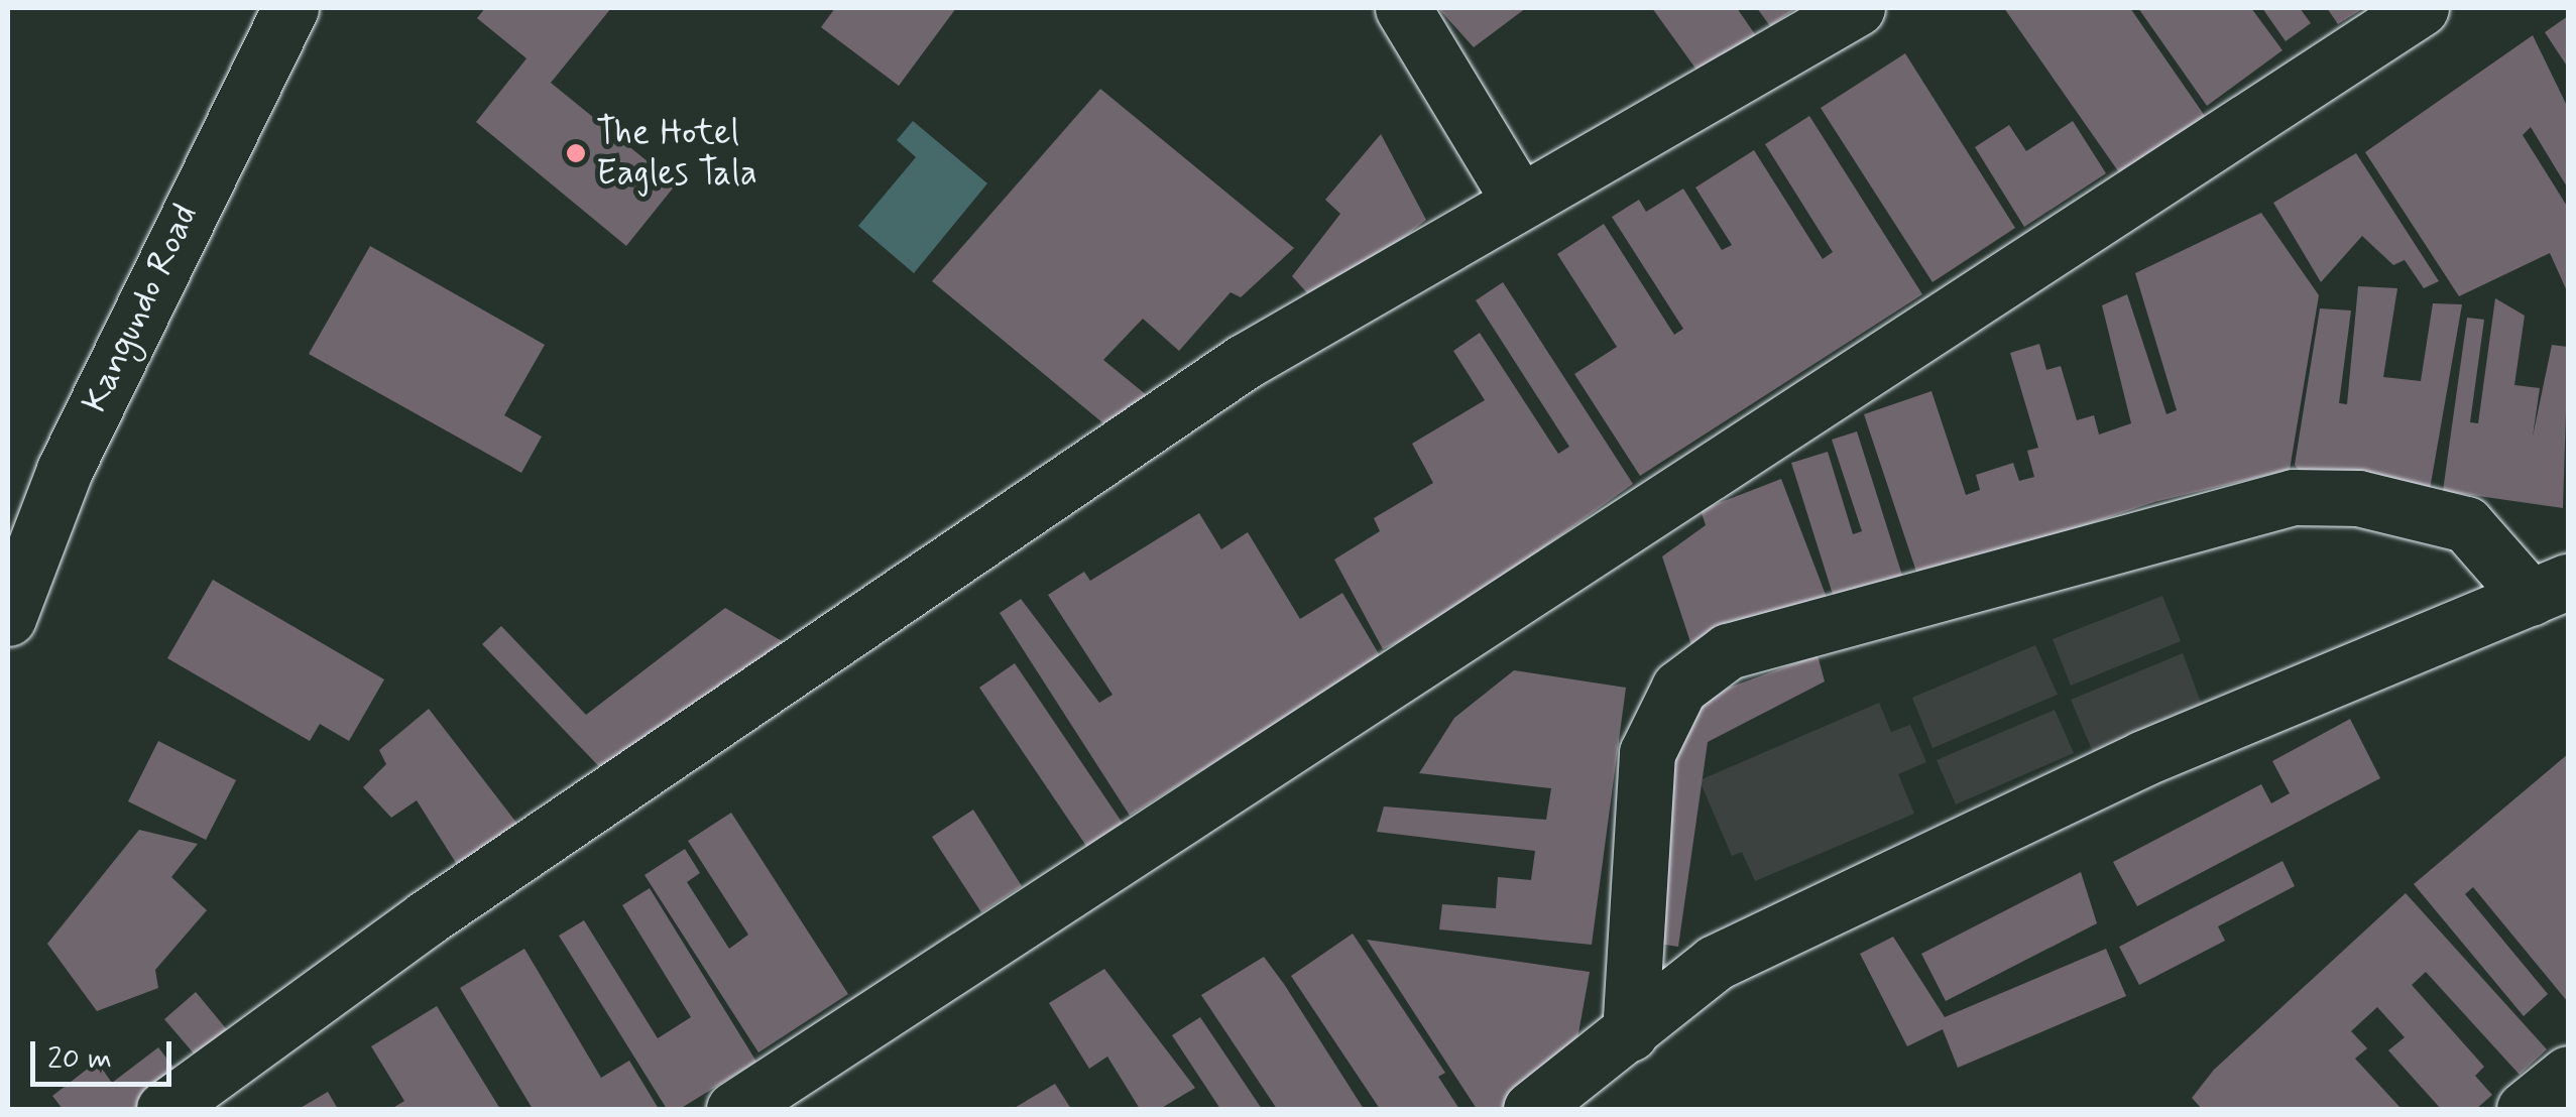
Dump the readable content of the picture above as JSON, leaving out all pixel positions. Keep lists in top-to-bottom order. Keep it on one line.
{"streets":{"main road":["Kangundo Road"]},"places":["The Hotel Eagles Tala"],"scale_bar":"20 m"}
